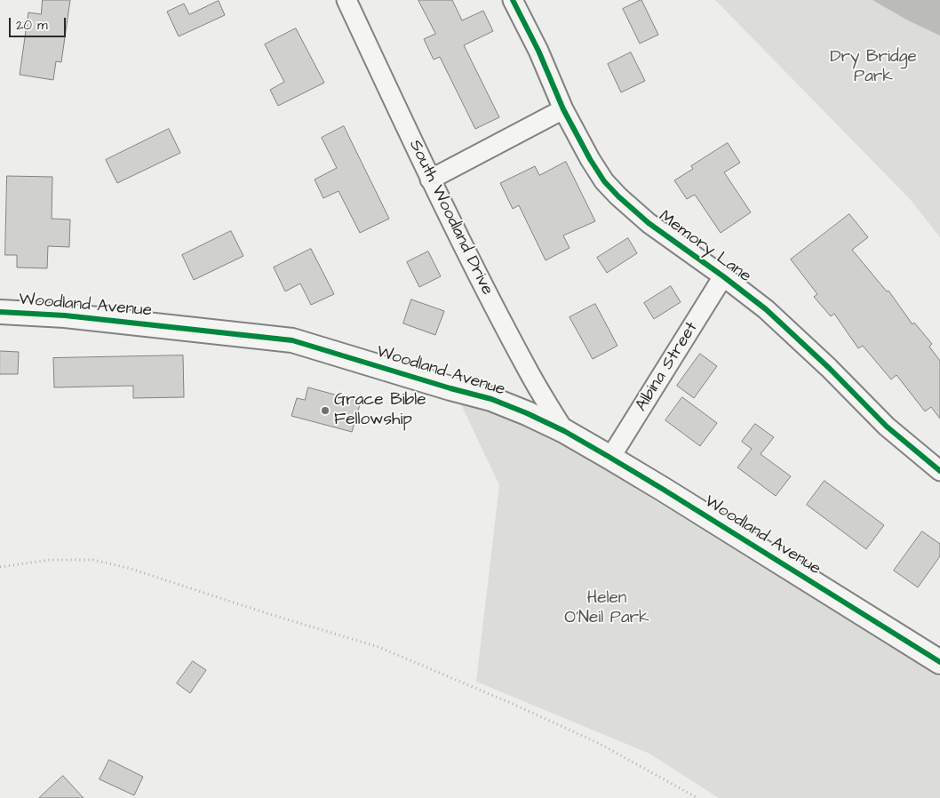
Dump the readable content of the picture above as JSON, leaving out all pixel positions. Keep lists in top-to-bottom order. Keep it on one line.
{"streets":{"street":["South Woodland Drive","Memory Lane","Woodland Avenue","Albina Street"]},"crossings":[["South Woodland Drive","Woodland Avenue"],["Memory Lane","Albina Street"],["Woodland Avenue","Albina Street"]],"parks":["Dry Bridge Park","Helen O'Neil Park"],"places":["Grace Bible Fellowship"],"scale_bar":"20 m"}
